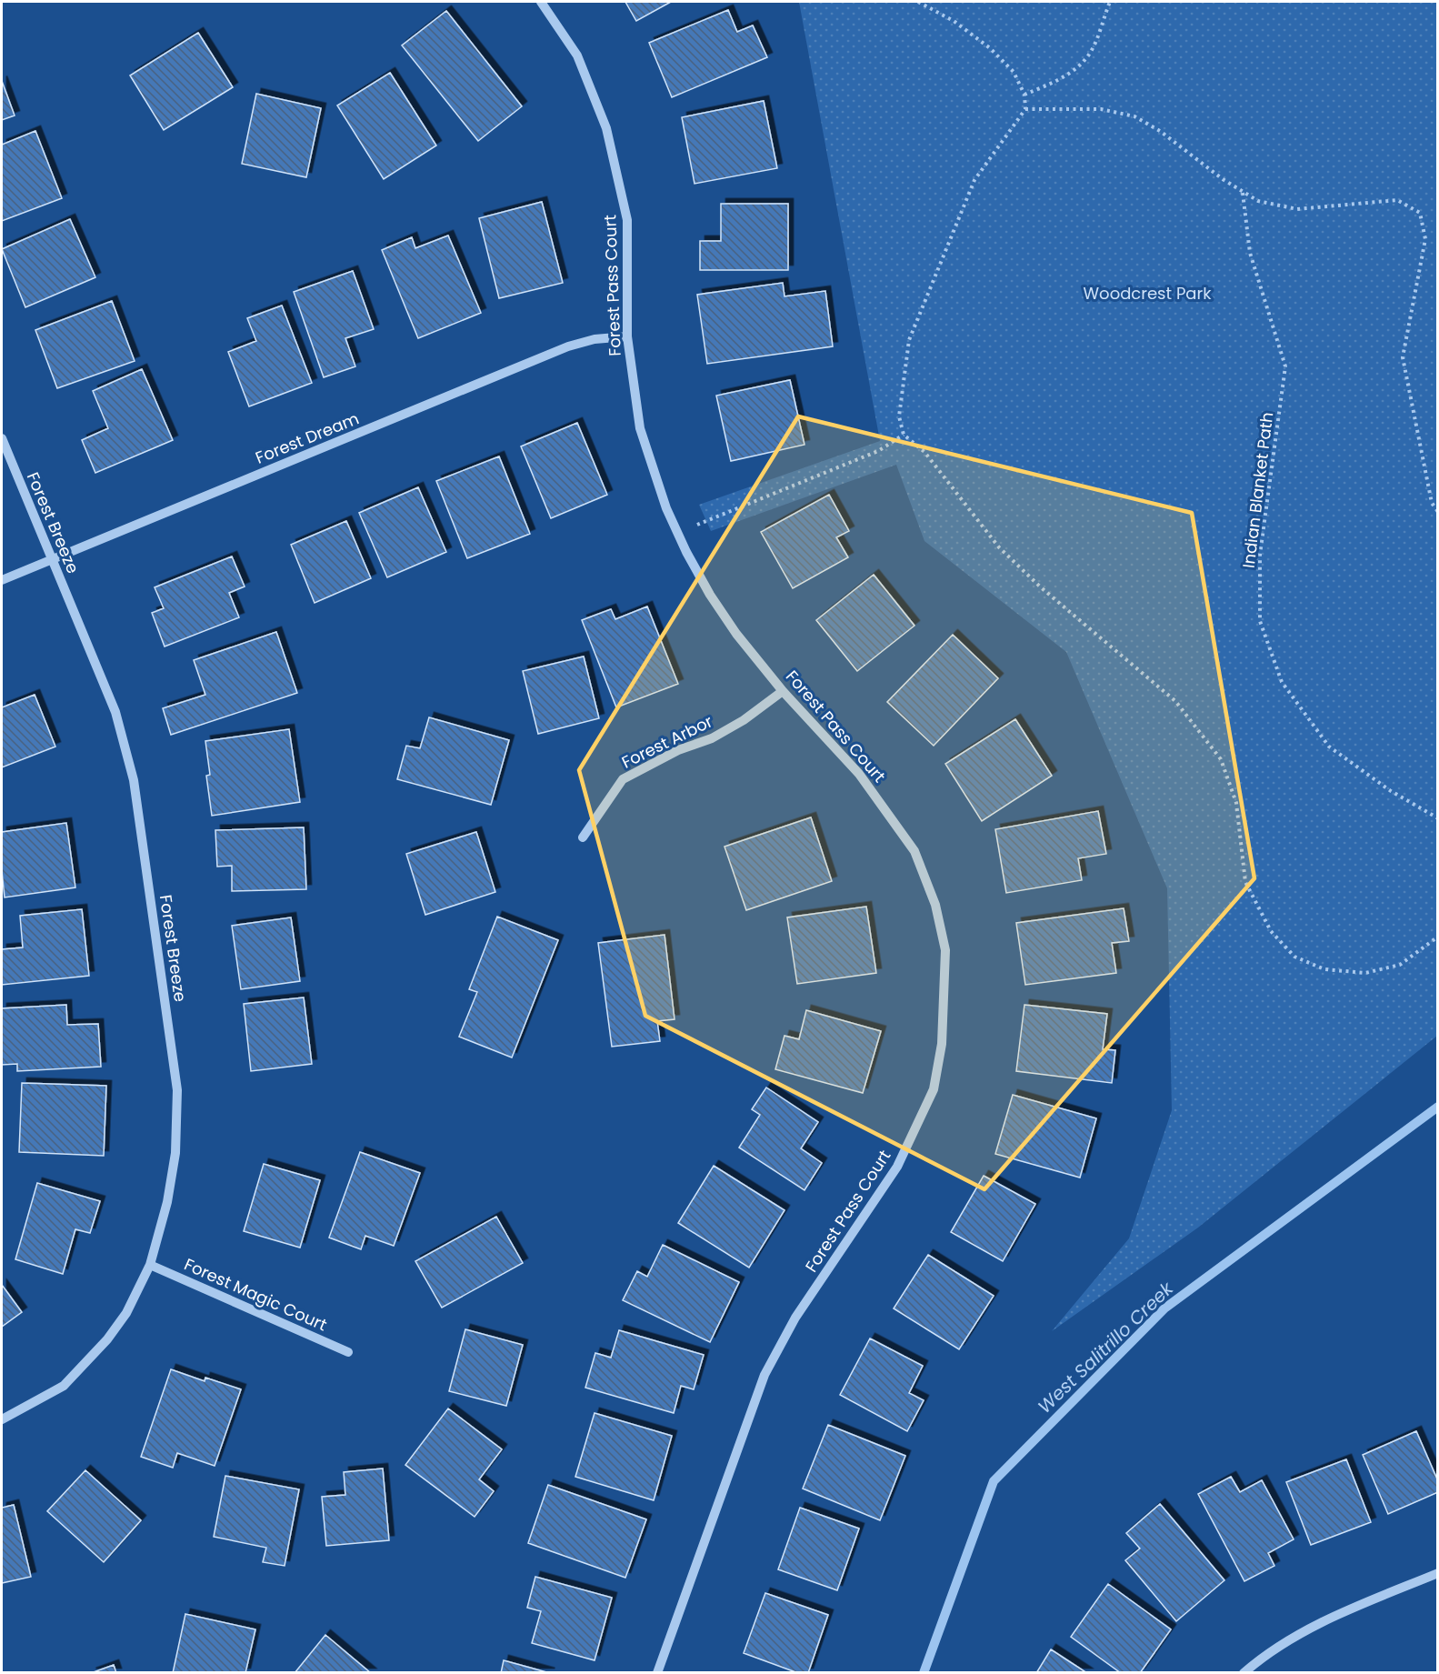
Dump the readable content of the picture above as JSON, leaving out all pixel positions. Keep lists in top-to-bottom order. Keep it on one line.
{"streets":{"street":["Forest Pass Court","Forest Dream","Forest Breeze","Forest Arbor","Forest Magic Court"],"path":["Indian Blanket Path"]},"crossings":[["Forest Pass Court","Forest Dream"],["Forest Pass Court","Forest Arbor"],["Forest Dream","Forest Breeze"],["Forest Breeze","Forest Magic Court"]],"water":["West Salitrillo Creek"],"parks":["Woodcrest Park"]}
